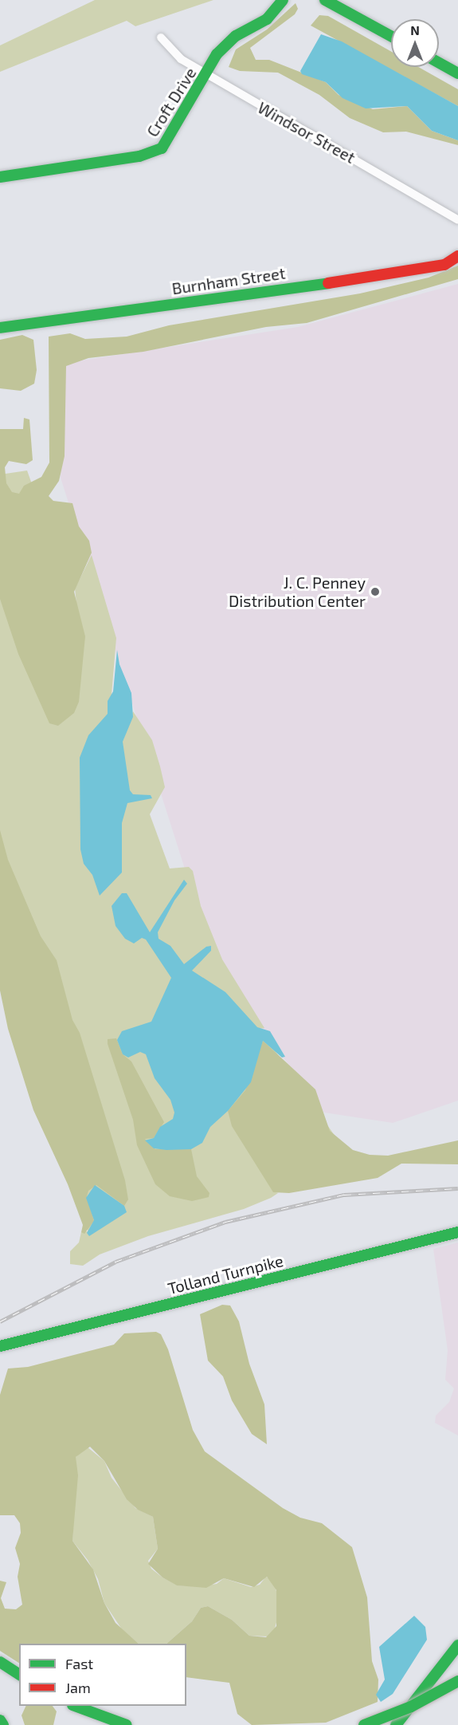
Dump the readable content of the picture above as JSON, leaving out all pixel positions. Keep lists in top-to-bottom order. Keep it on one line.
{"streets":{"main road":["Croft Drive","Burnham Street","Tolland Turnpike"],"street":["Windsor Street"]},"crossings":[["Croft Drive","Windsor Street"]],"places":["J. C. Penney Distribution Center"],"legend":["Fast","Jam"],"north":"top"}
